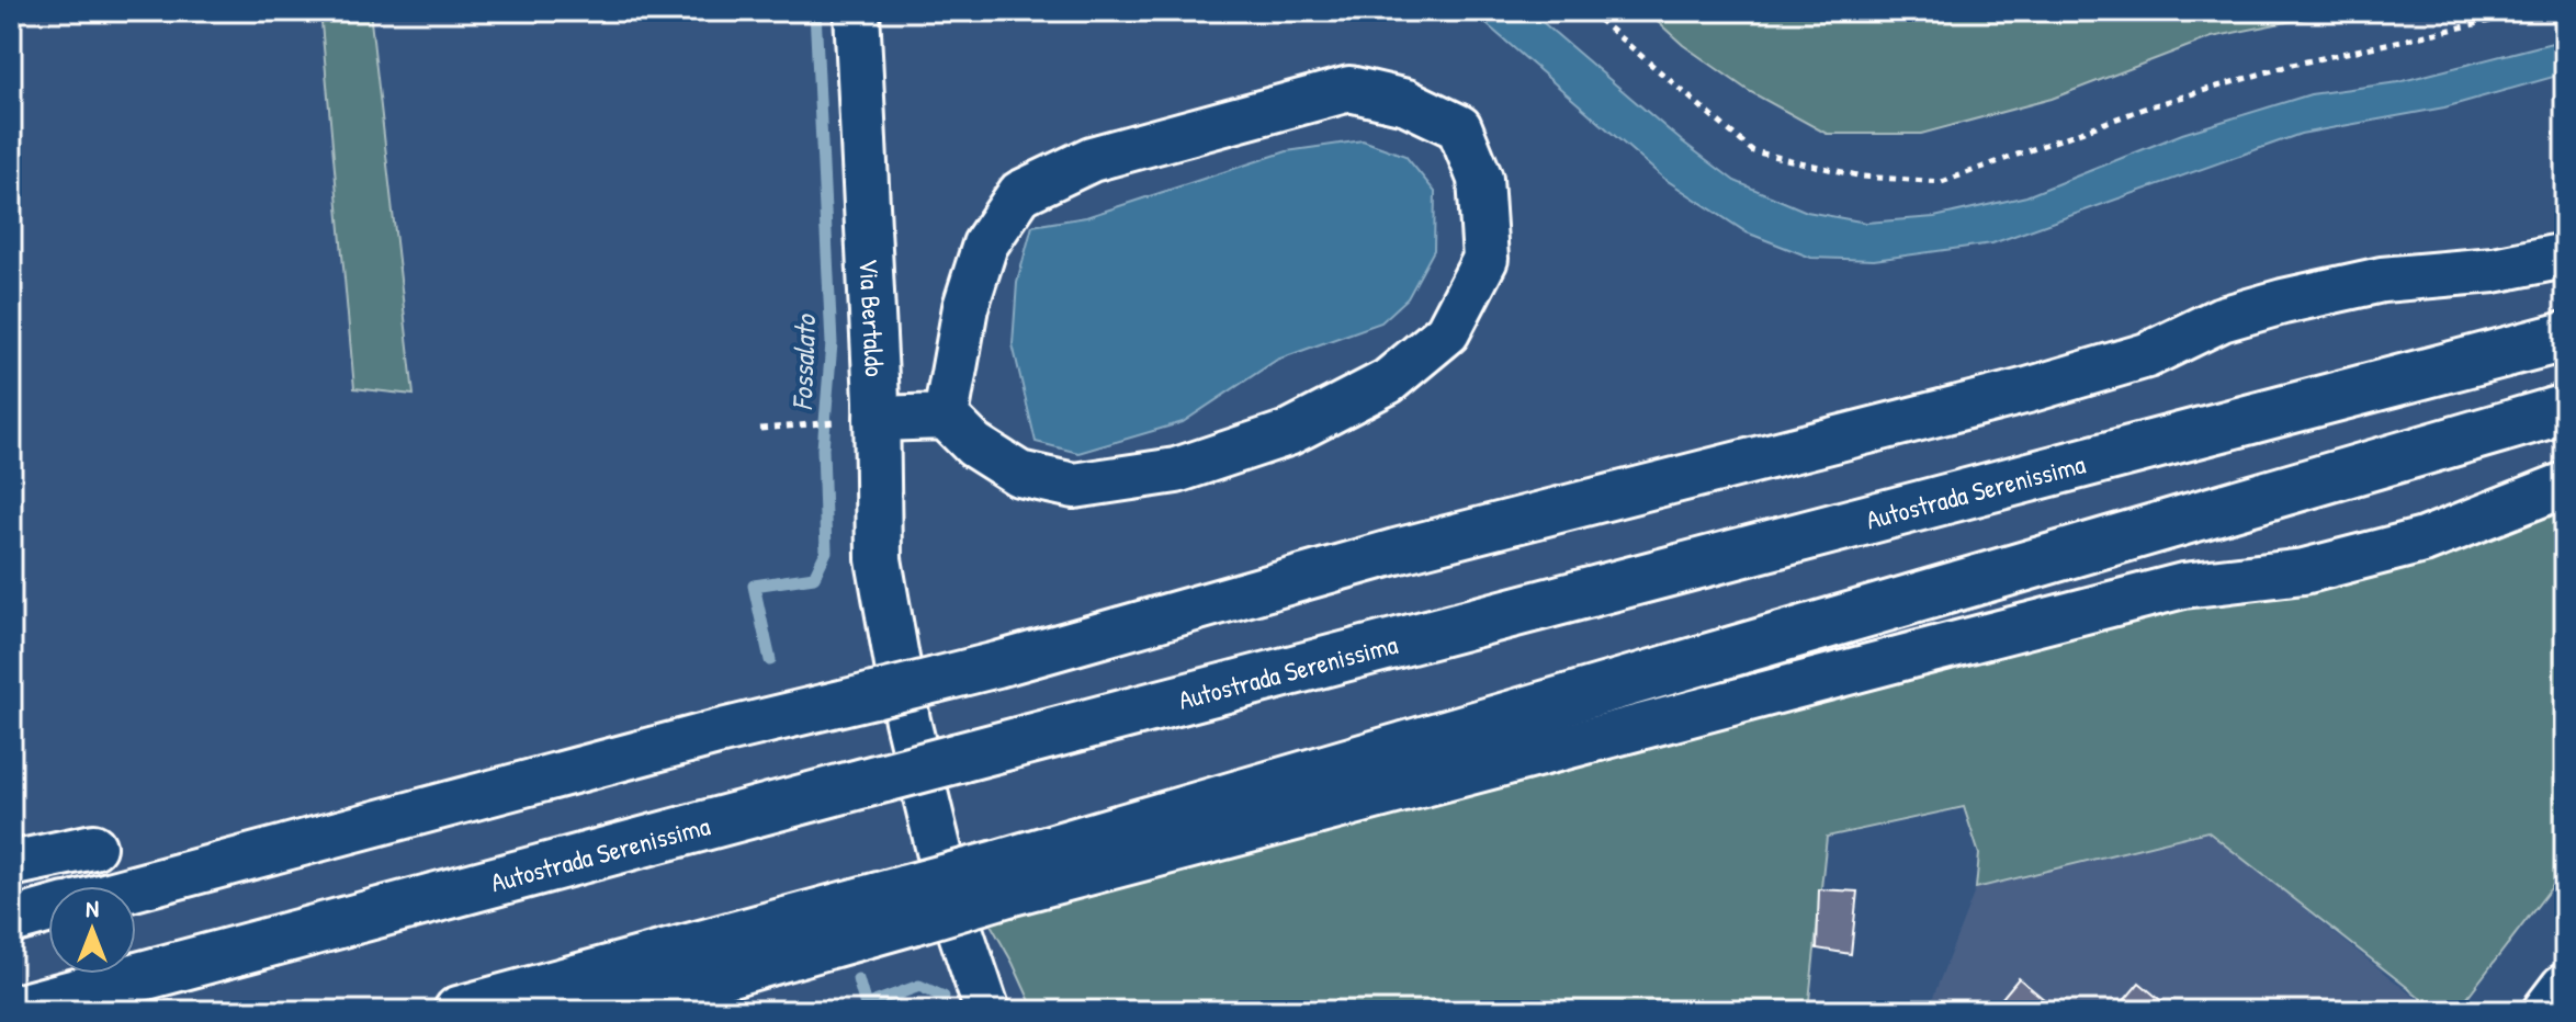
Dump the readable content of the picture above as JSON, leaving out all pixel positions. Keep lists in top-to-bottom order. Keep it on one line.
{"streets":{"main road":["Autostrada Serenissima"],"street":["Via Bertaldo"]},"water":["Fossalato"],"north":"top"}
